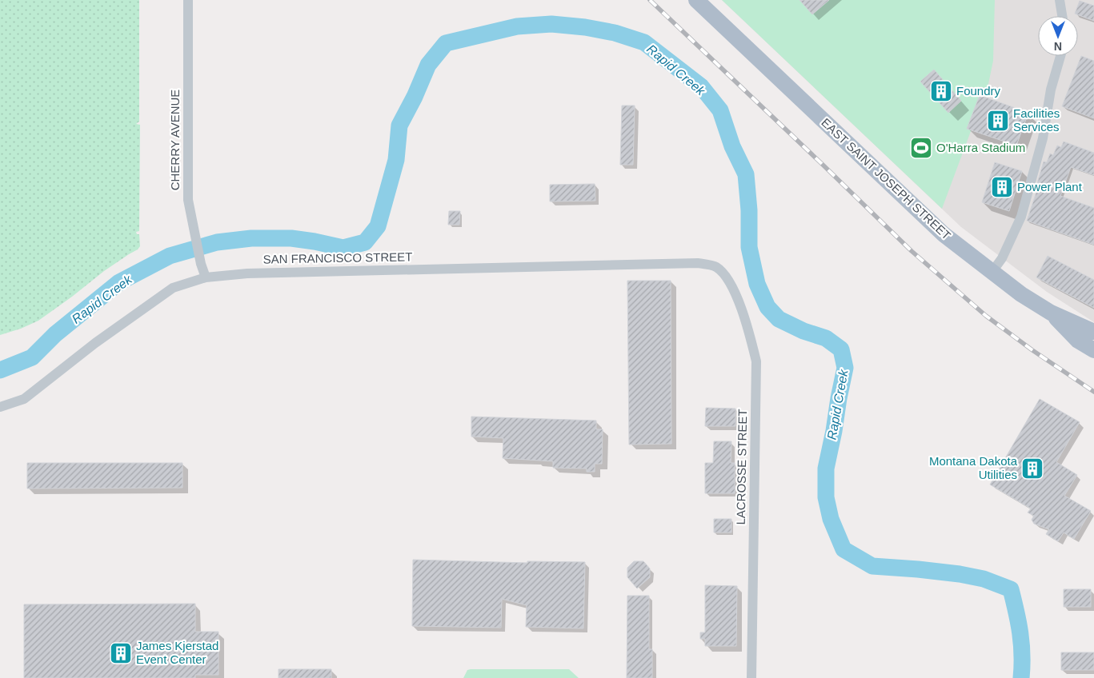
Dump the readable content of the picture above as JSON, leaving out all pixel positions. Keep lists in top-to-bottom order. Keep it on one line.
{"streets":{"main road":["EAST SAINT JOSEPH STREET"],"street":["CHERRY AVENUE","SAN FRANCISCO STREET","LACROSSE STREET"]},"crossings":[["CHERRY AVENUE","SAN FRANCISCO STREET"],["SAN FRANCISCO STREET","LACROSSE STREET"]],"water":["Rapid Creek"],"places":{"building":["Foundry","Facilities Services","Power Plant","Montana Dakota Utilities","James Kjerstad Event Center"],"sports":["O'Harra Stadium"]},"north":"bottom"}
